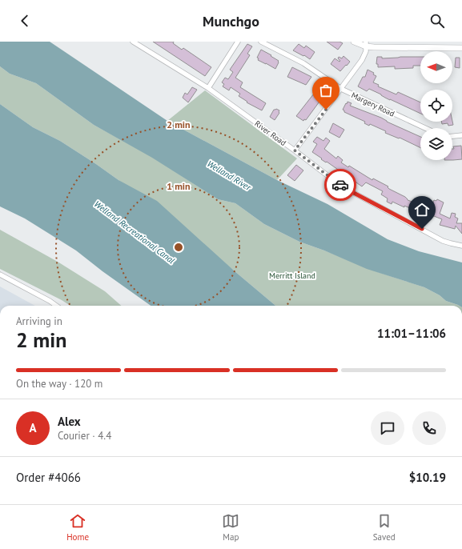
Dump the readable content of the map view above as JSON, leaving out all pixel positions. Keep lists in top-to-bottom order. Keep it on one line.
{"streets":{"street":["Margery Road","River Road"]},"water":["Welland River","Welland Recreational Canal"],"parks":["Merritt Island"],"north":"left","page":{"header":"Munchgo","heading":["2 min","Arriving in","11:01–11:06"],"panel":["Alex","Courier · 4.4","Order #4066","$10.19"],"bar":"On the way · 120 m","round":"A","tabs":["Home","Map","Saved"]},"rings":["2 min","1 min"]}
